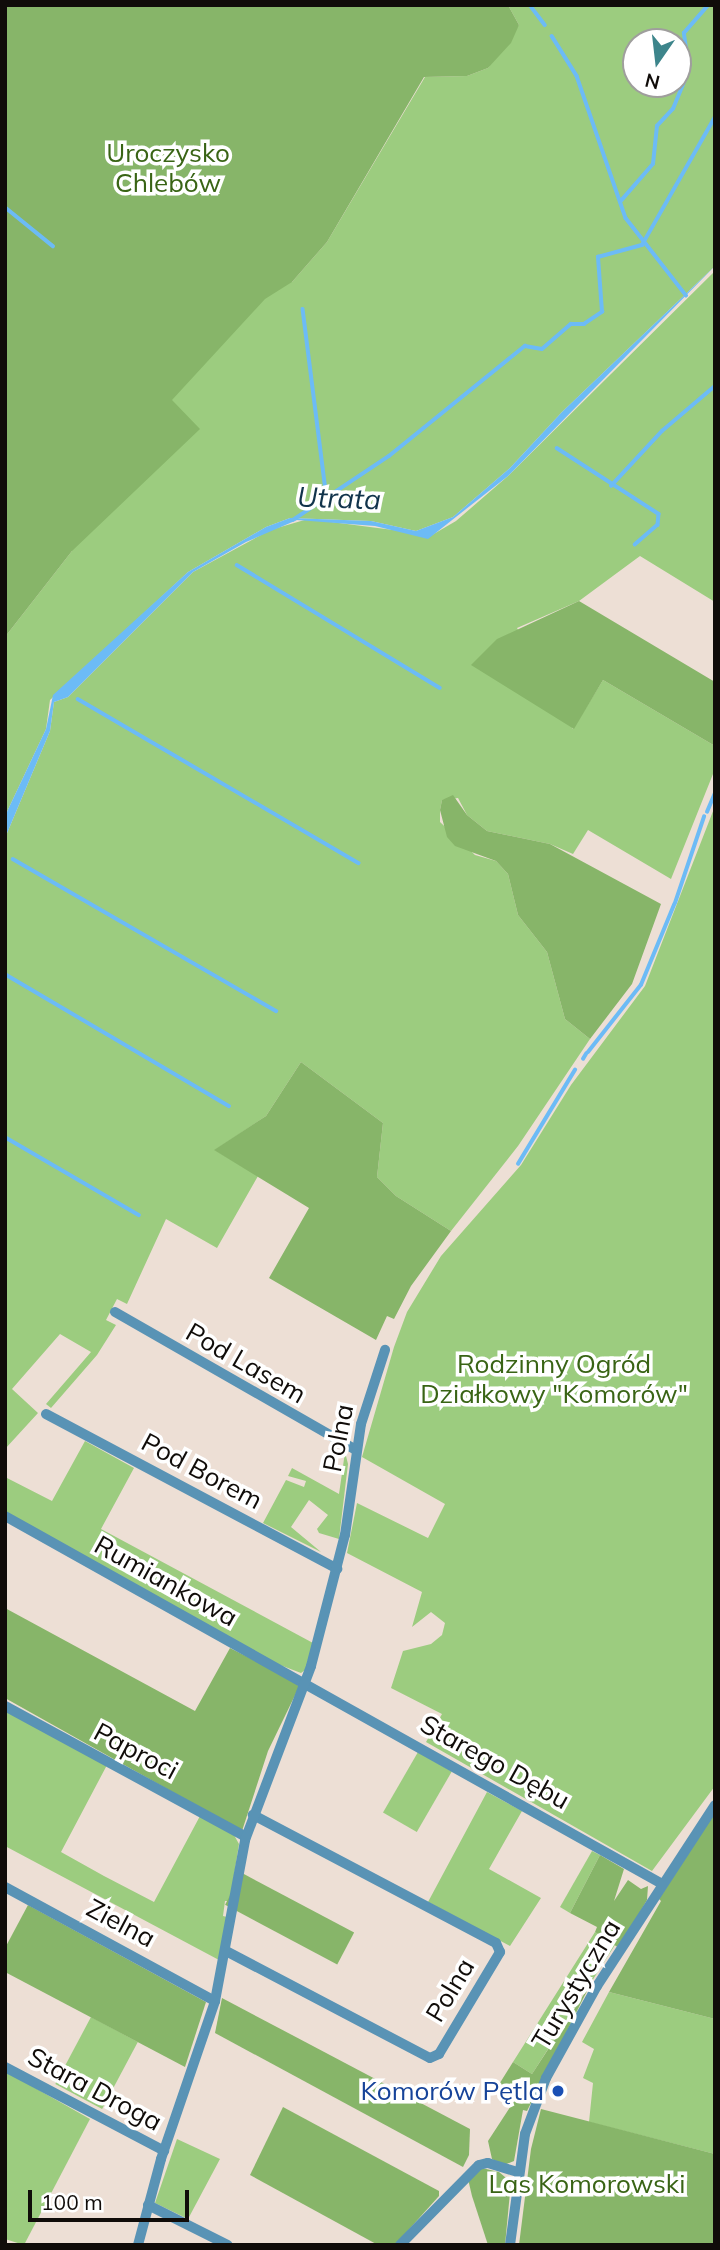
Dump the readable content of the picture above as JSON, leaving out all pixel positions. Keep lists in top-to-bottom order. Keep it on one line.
{"streets":{"street":["Pod Lasem","Polna","Pod Borem","Rumiankowa","Paproci","Starego Dębu","Zielna","Turystyczna","Stara Droga"]},"crossings":[["Pod Lasem","Polna"],["Polna","Pod Borem"],["Polna","Rumiankowa"],["Polna","Paproci"],["Polna","Starego Dębu"],["Polna","Zielna"],["Polna","Stara Droga"],["Rumiankowa","Starego Dębu"],["Starego Dębu","Turystyczna"]],"water":["Utrata"],"parks":["Uroczysko Chlebów","Rodzinny Ogród Działkowy \"Komorów\"","Las Komorowski"],"places":["Komorów Pętla"],"scale_bar":"100 m","north":"bottom"}
